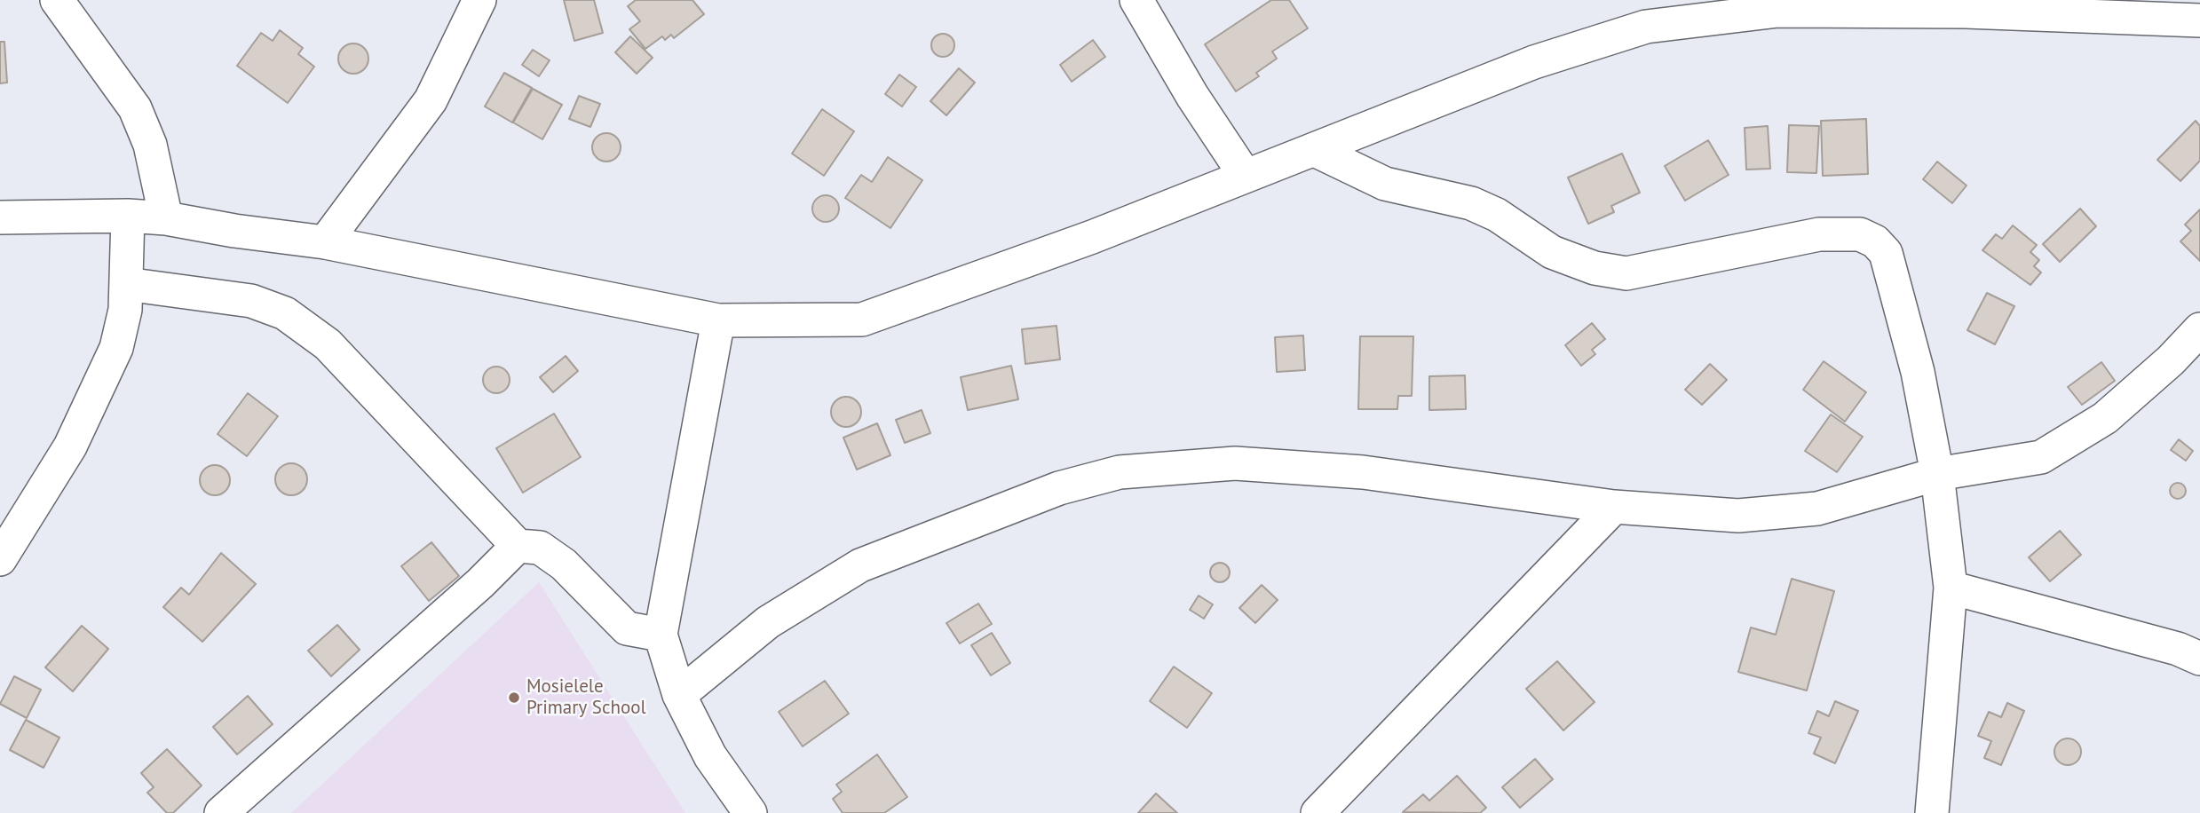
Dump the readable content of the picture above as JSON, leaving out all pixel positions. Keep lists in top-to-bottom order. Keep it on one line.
{"places":["Mosielele Primary School"]}
